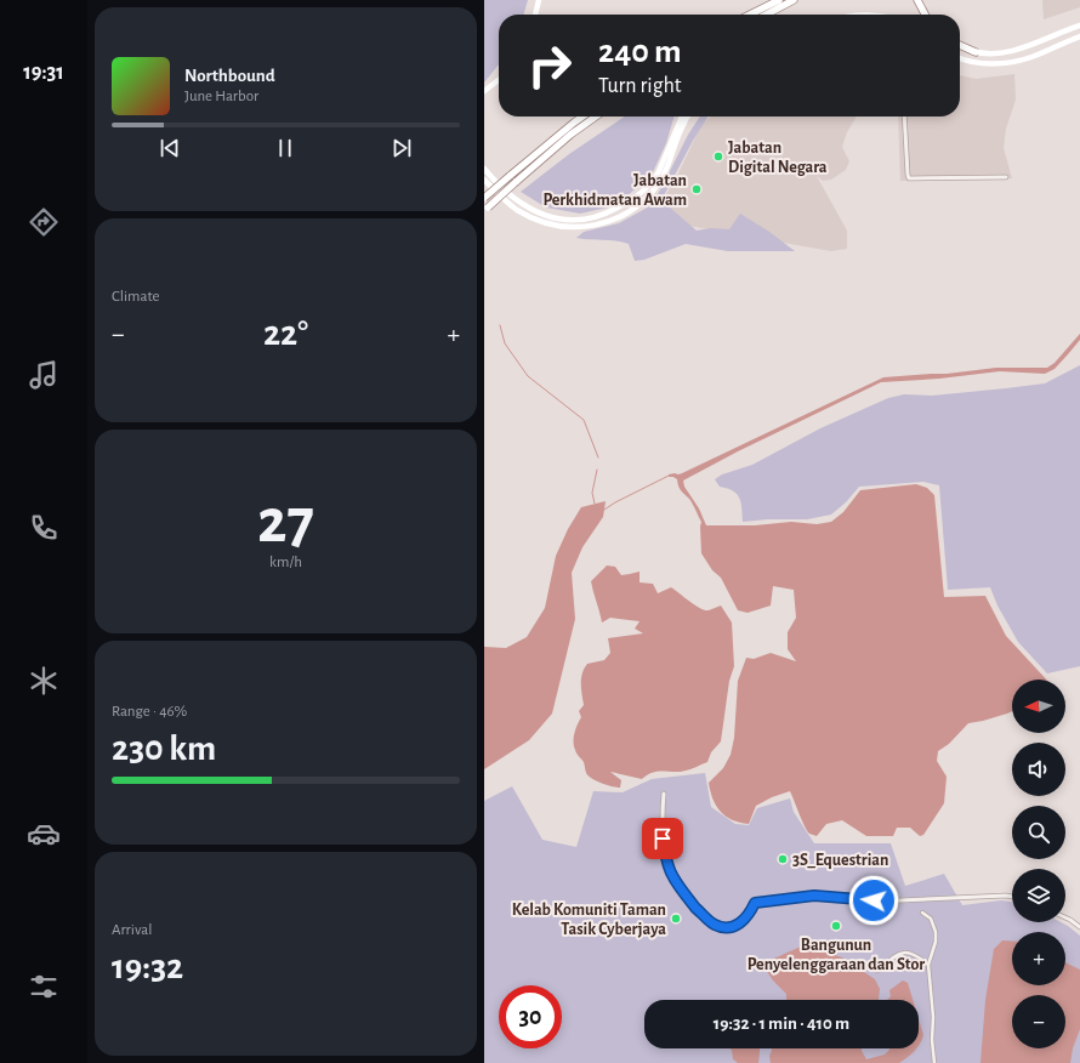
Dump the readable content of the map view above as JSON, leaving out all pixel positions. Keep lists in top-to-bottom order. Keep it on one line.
{"places":["Jabatan Digital Negara","Jabatan Perkhidmatan Awam","3S_Equestrian","Kelab Komuniti Taman Tasik Cyberjaya","Bangunun Penyelenggaraan dan Stor"],"north":"left","page":{"tabs":"19:31","turn":["240 m","Turn right"],"song":["Northbound","June Harbor"],"tile":["Climate",["27","km/h"],["Range · 46%","230 km"],["Arrival","19:32"]],"heat":["−","22°","+"],"map_buttons":["+","−"],"limit":"30","trip":"19:32 · 1 min · 410 m"}}
